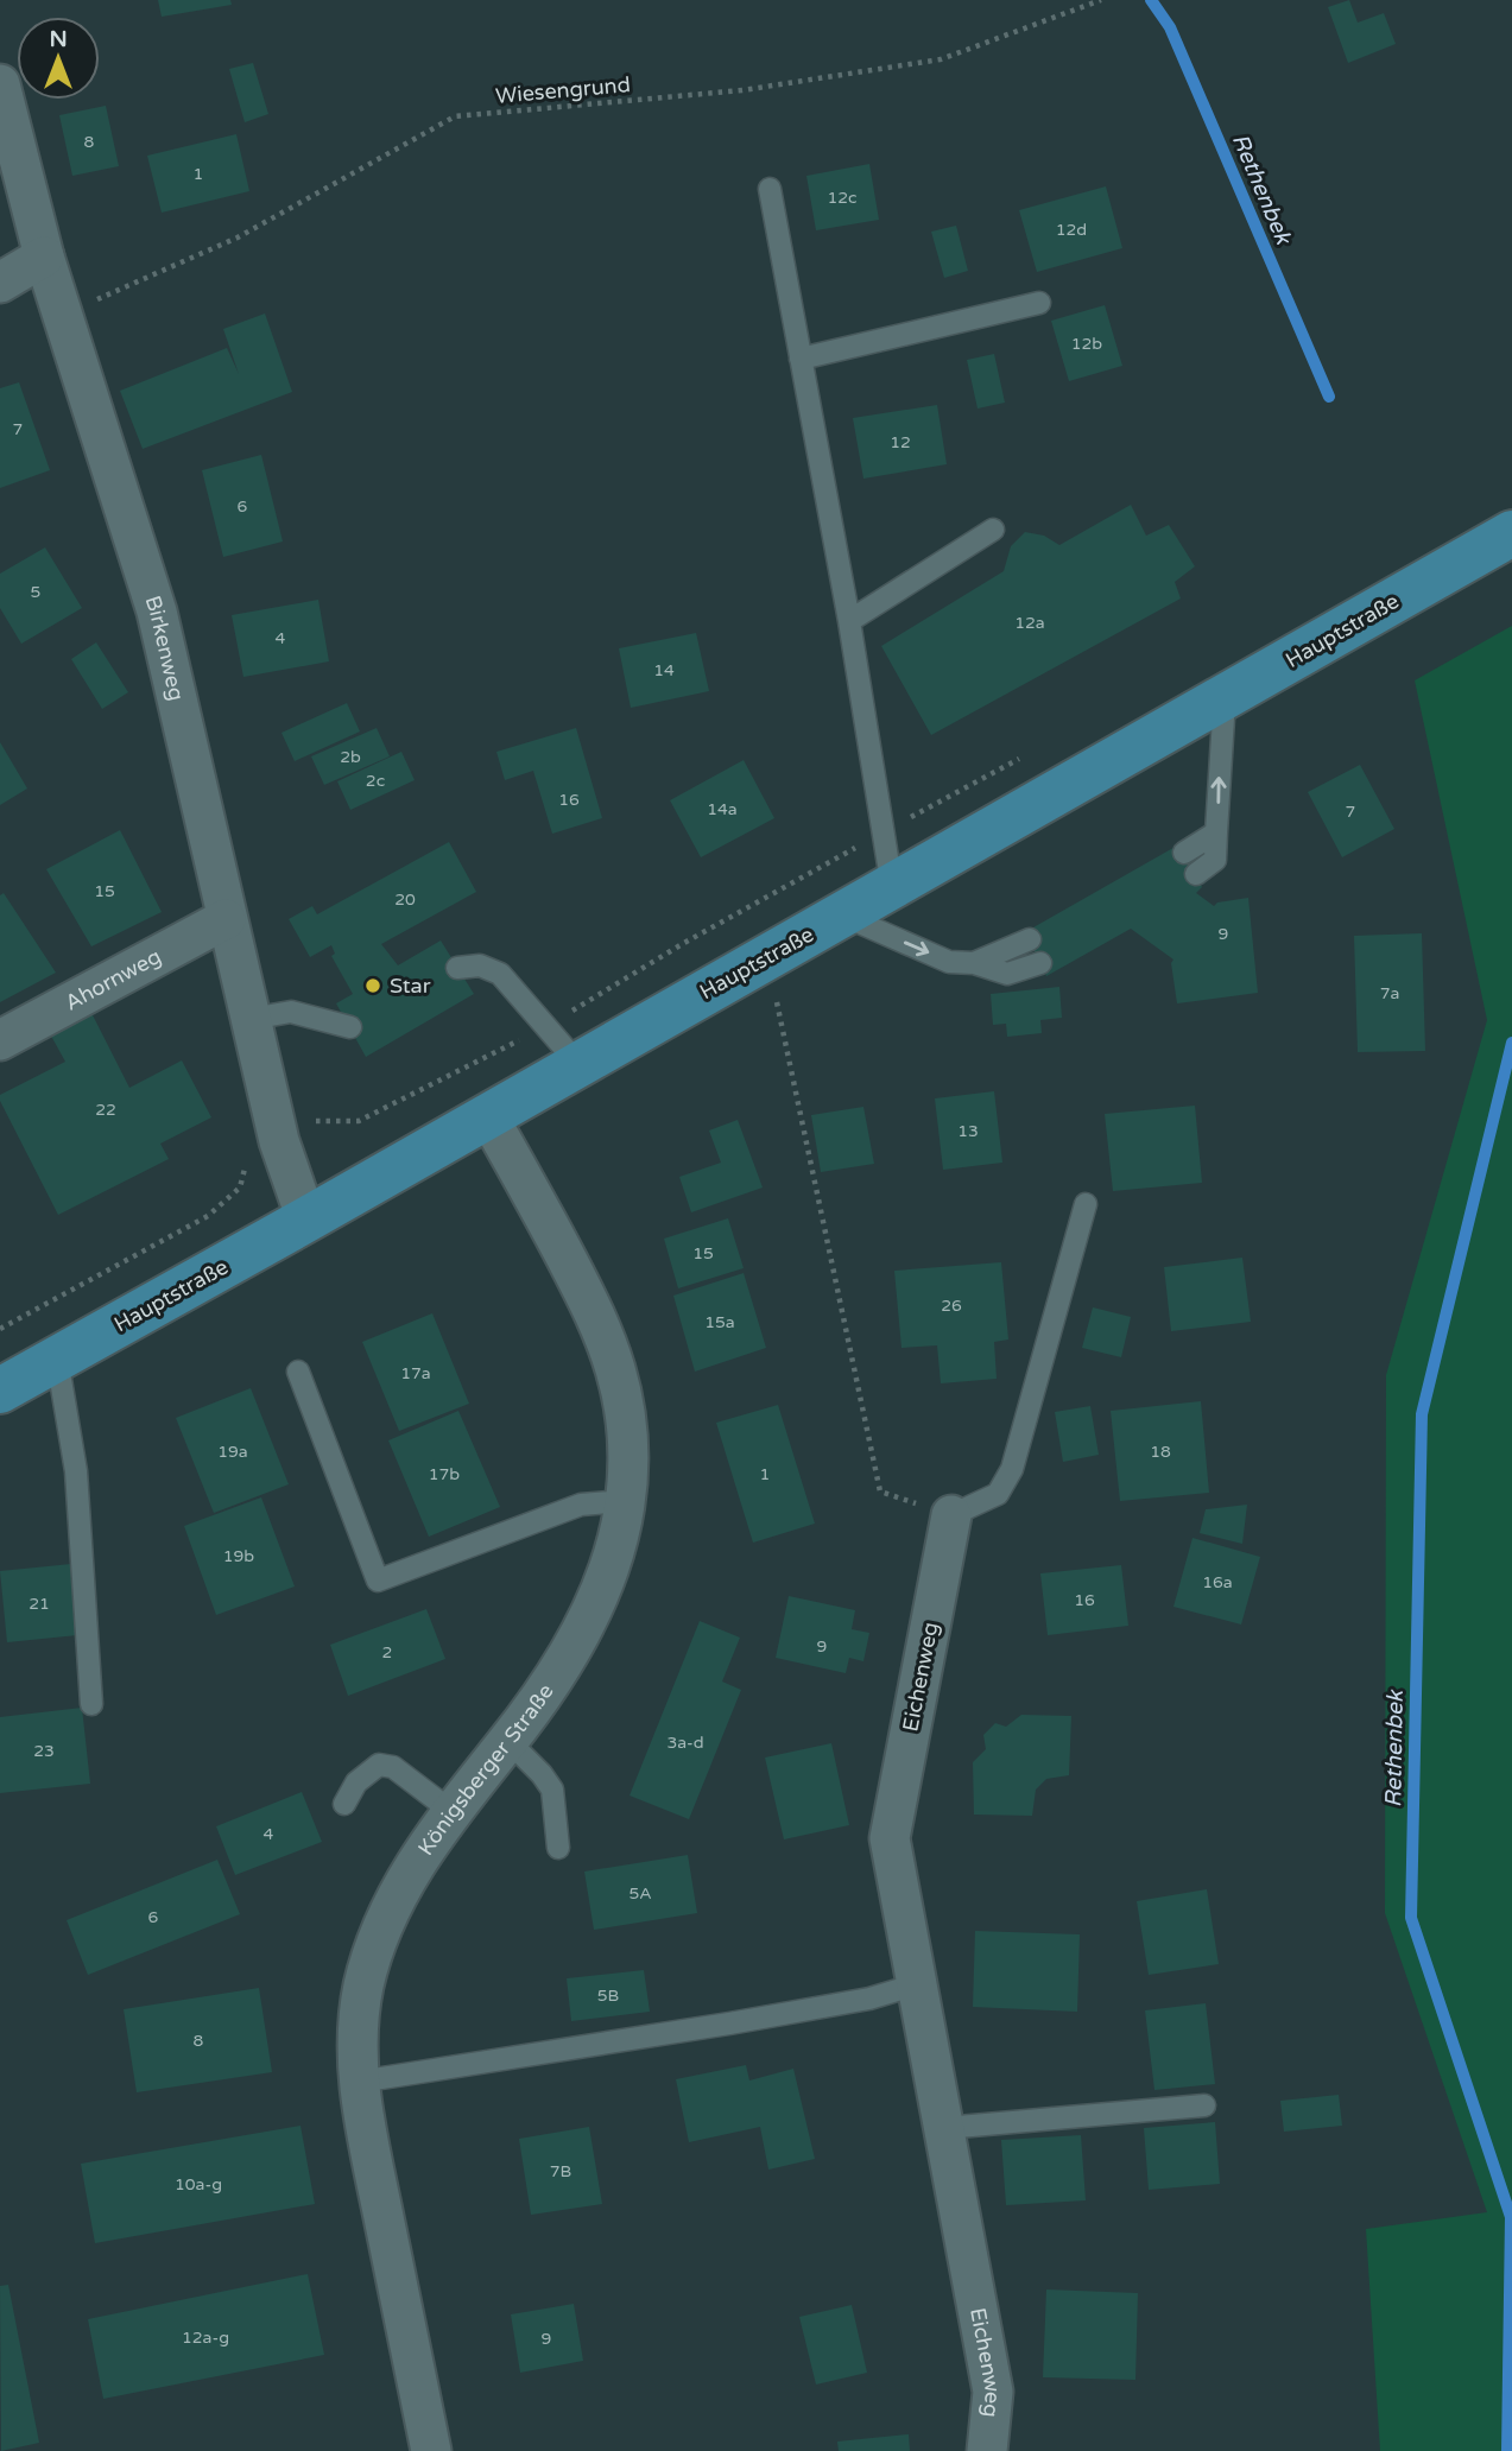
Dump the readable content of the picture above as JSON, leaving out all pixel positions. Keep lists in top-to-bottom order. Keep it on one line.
{"streets":{"main road":["Hauptstraße"],"street":["Birkenweg","Ahornweg","Eichenweg","Königsberger Straße"],"path":["Wiesengrund"]},"crossings":[["Wiesengrund","Birkenweg"],["Hauptstraße","Birkenweg"],["Hauptstraße","Königsberger Straße"],["Birkenweg","Ahornweg"]],"water":["Rethenbek"],"places":["Star"],"house_numbers":["8","1","12c","12d","12b","7","12","6","5","12a","4","14","2b","2c","16","14a","7","15","20","9","7a","22","13","15","26","15a","17a","19a","18","17b","1","19b","16a","16","21","9","2","3a-d","23","4","5A","6","5B","8","7B","10a-g","12a-g","9"],"north":"top"}
